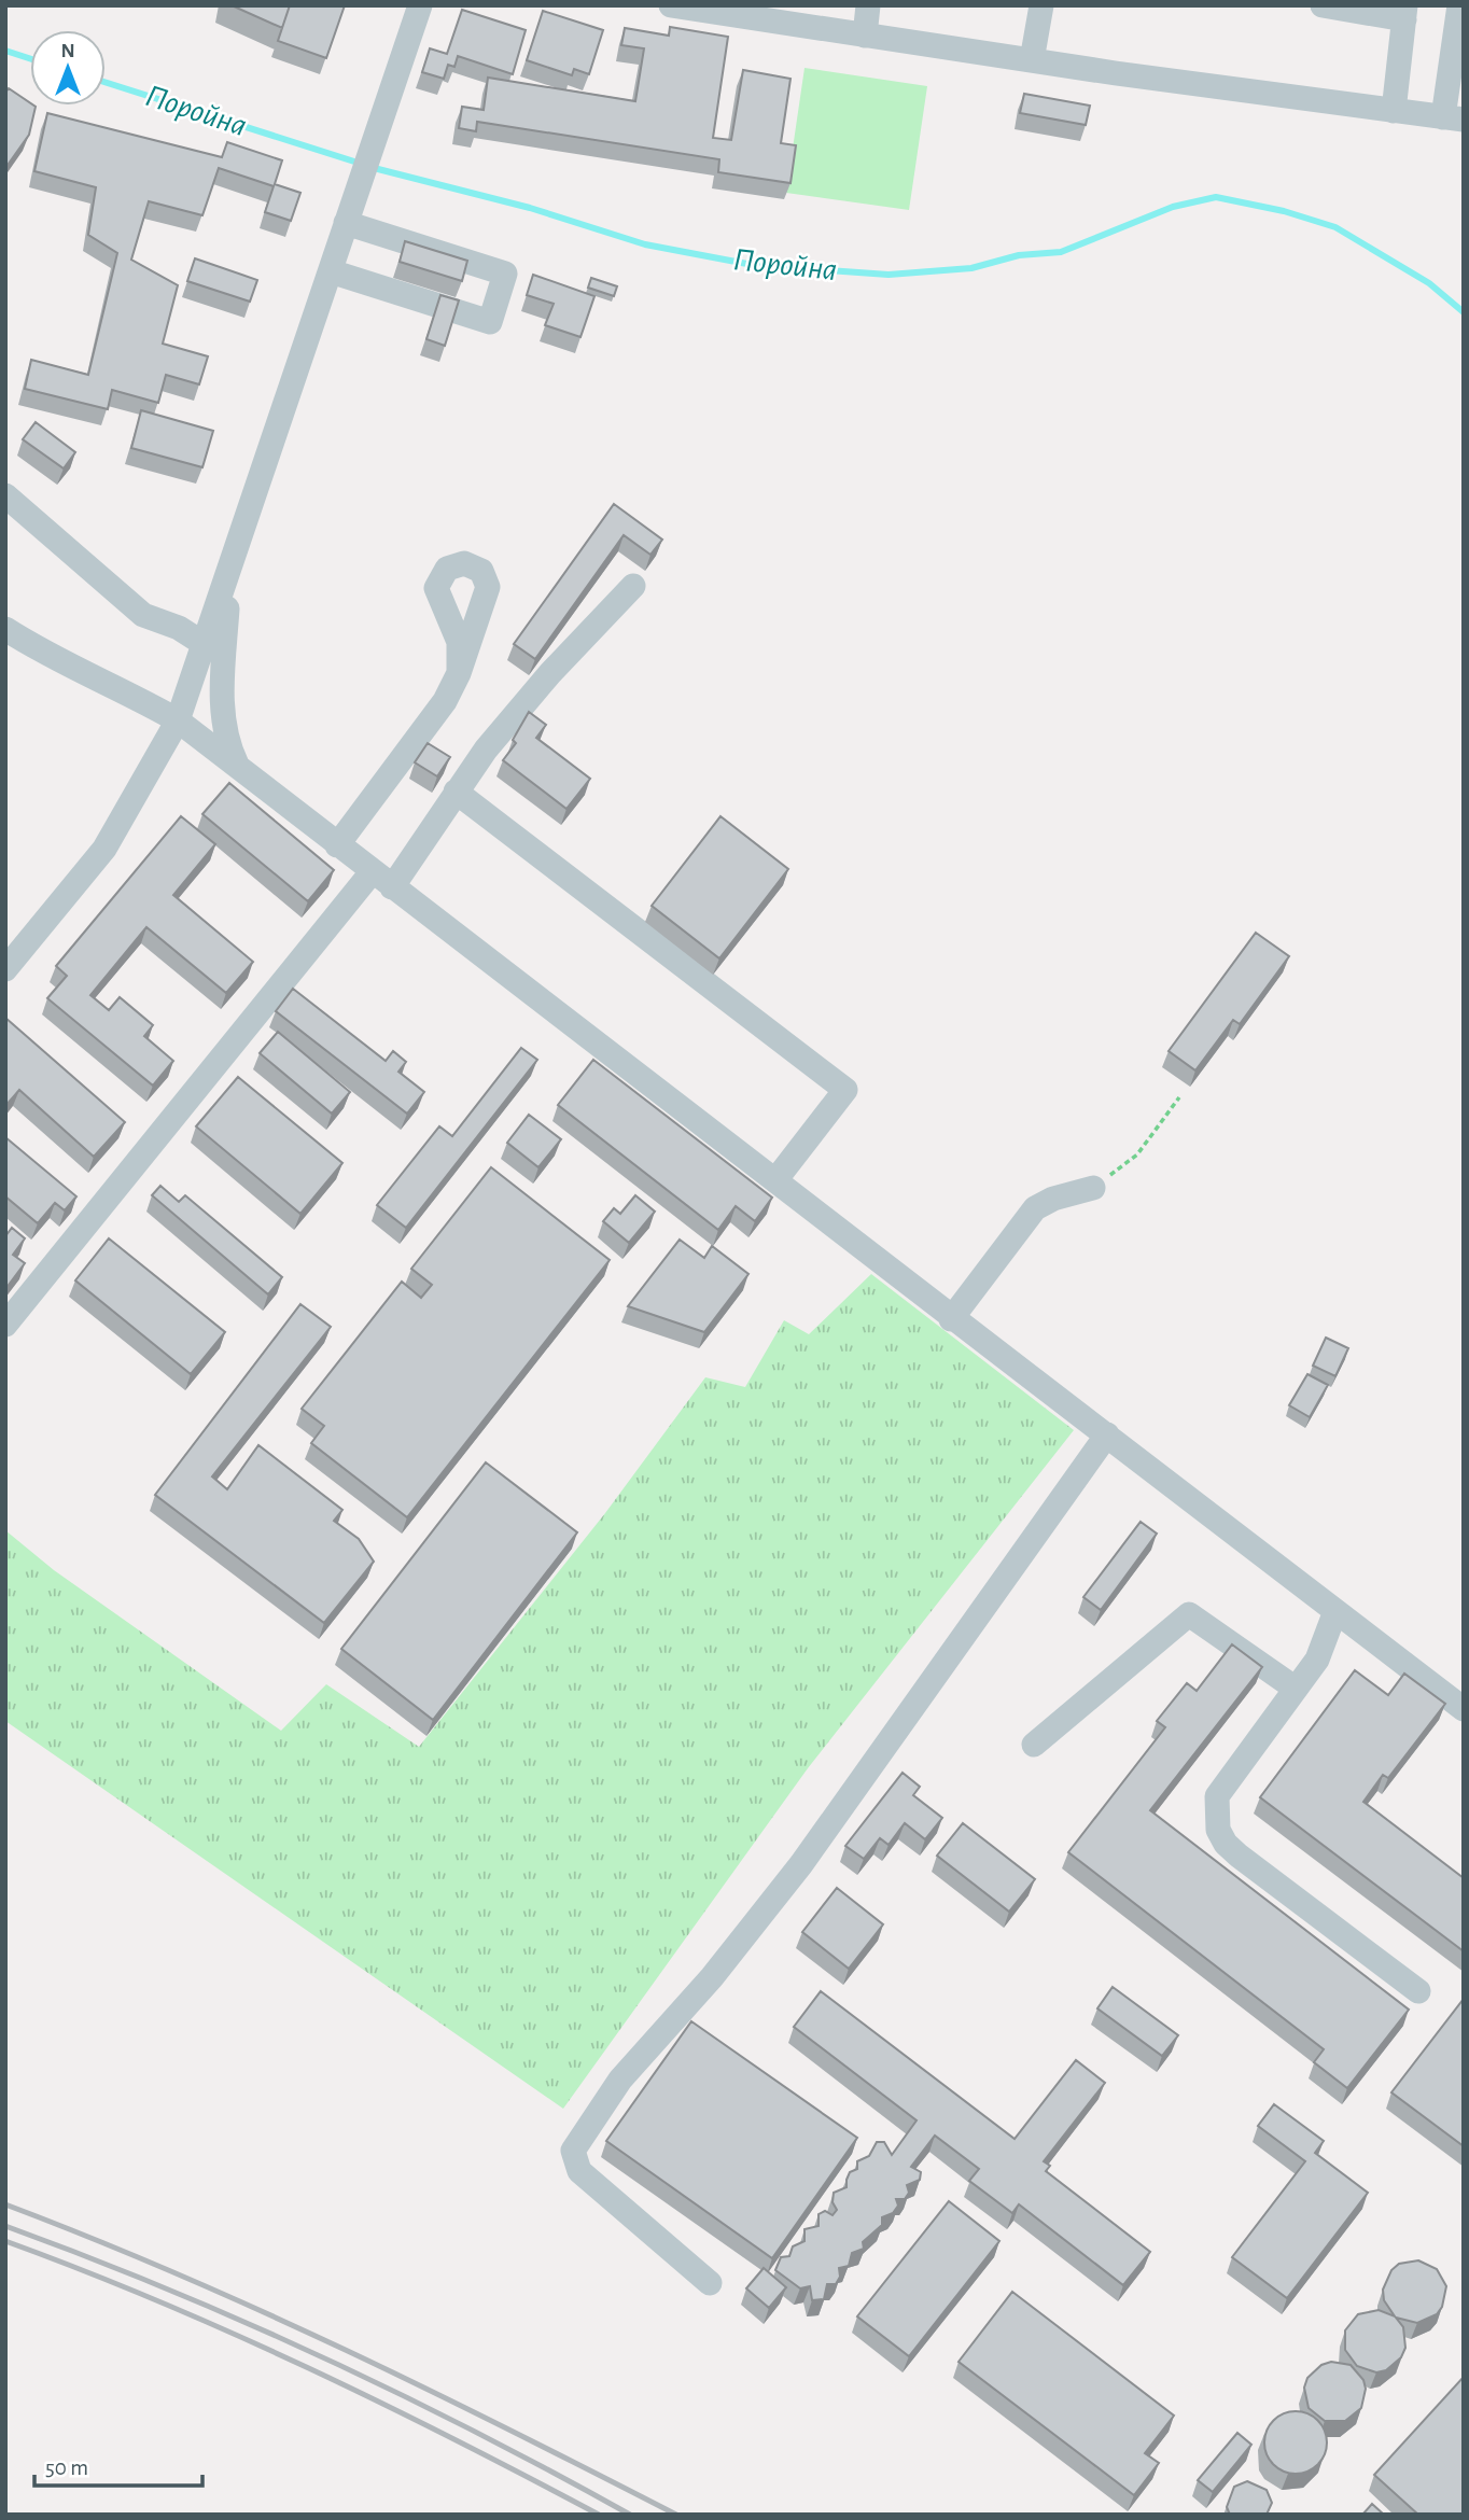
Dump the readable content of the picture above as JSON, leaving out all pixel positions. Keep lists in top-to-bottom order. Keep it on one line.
{"water":["Поройна"],"scale_bar":"50 m","north":"top"}
